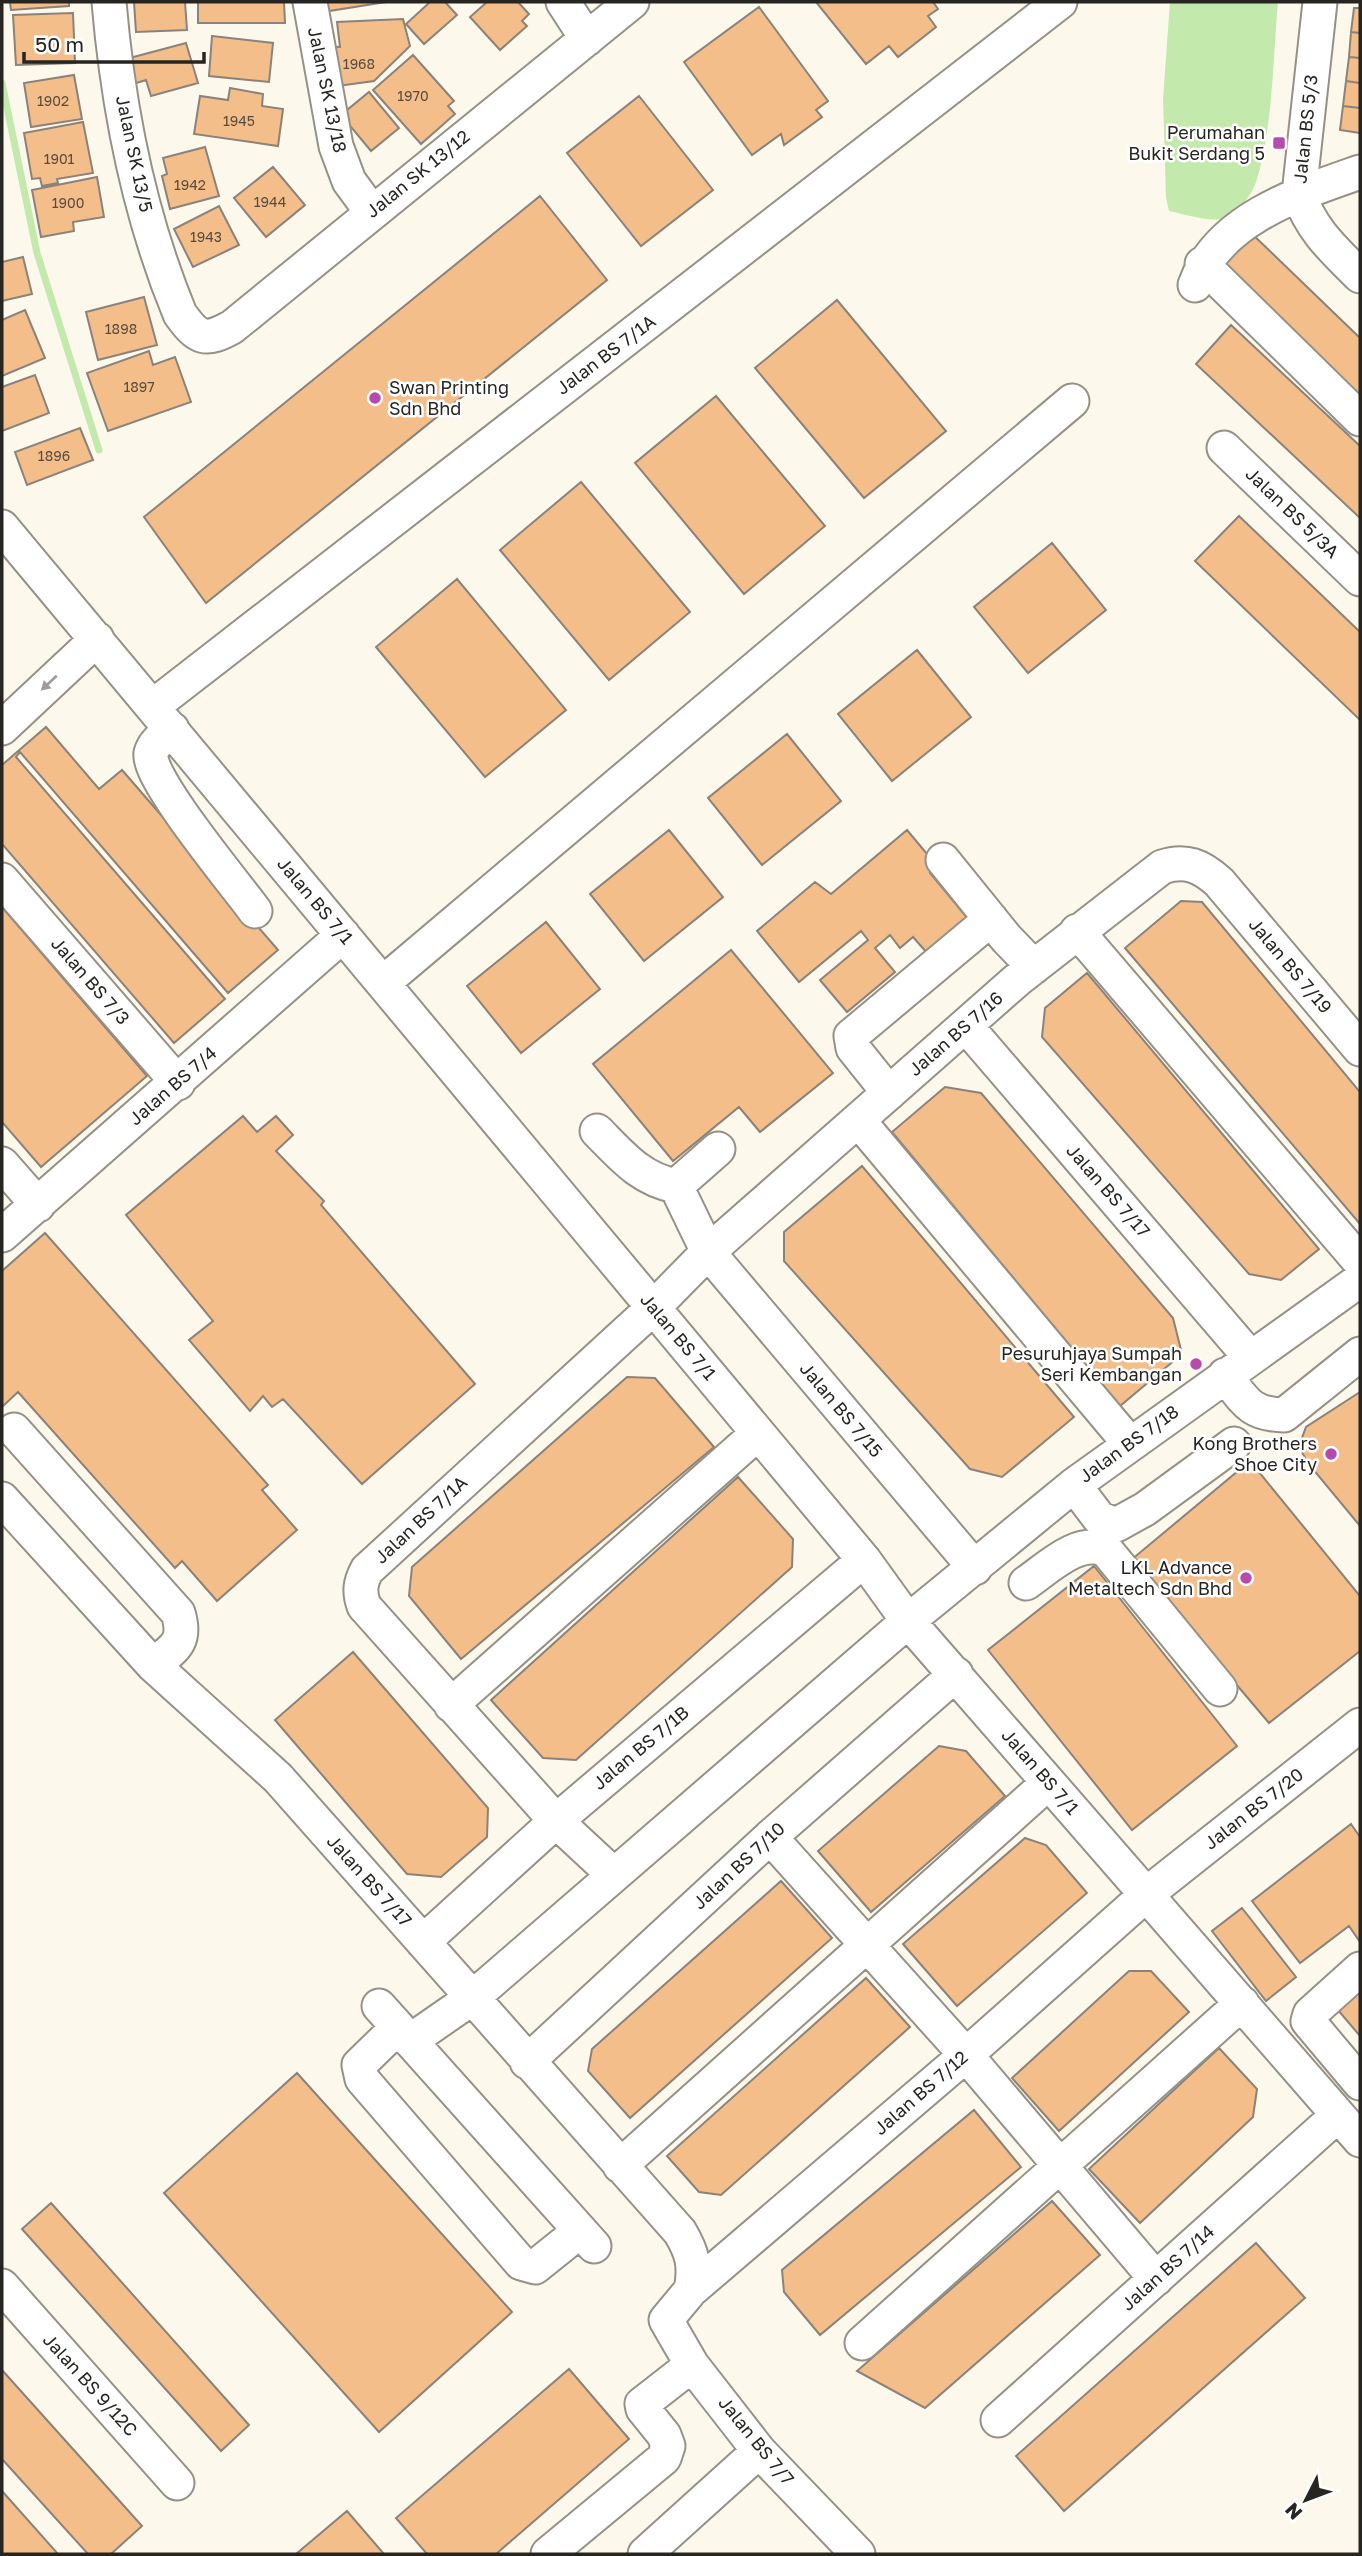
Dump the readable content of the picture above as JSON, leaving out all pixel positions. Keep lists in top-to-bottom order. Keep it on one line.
{"streets":{"street":["Jalan SK 13/18","Jalan BS 5/3","Jalan SK 13/5","Jalan SK 13/12","Jalan BS 7/1A","Jalan BS 5/3A","Jalan BS 7/1","Jalan BS 7/19","Jalan BS 7/3","Jalan BS 7/16","Jalan BS 7/4","Jalan BS 7/17","Jalan BS 7/15","Jalan BS 7/18","Jalan BS 7/1B","Jalan BS 7/20","Jalan BS 7/10","Jalan BS 7/12","Jalan BS 7/14","Jalan BS 9/12C","Jalan BS 7/7"]},"crossings":[["Jalan SK 13/18","Jalan SK 13/12"],["Jalan SK 13/5","Jalan SK 13/12"],["Jalan BS 7/1A","Jalan BS 7/1"],["Jalan BS 7/1A","Jalan BS 7/16"],["Jalan BS 7/1A","Jalan BS 7/1B"],["Jalan BS 7/1","Jalan BS 7/16"],["Jalan BS 7/1","Jalan BS 7/4"],["Jalan BS 7/1","Jalan BS 7/18"],["Jalan BS 7/1","Jalan BS 7/1B"],["Jalan BS 7/1","Jalan BS 7/20"],["Jalan BS 7/1","Jalan BS 7/10"],["Jalan BS 7/1","Jalan BS 7/12"],["Jalan BS 7/1","Jalan BS 7/14"],["Jalan BS 7/19","Jalan BS 7/16"],["Jalan BS 7/3","Jalan BS 7/4"],["Jalan BS 7/16","Jalan BS 7/17"],["Jalan BS 7/16","Jalan BS 7/15"],["Jalan BS 7/17","Jalan BS 7/18"],["Jalan BS 7/17","Jalan BS 7/1B"],["Jalan BS 7/17","Jalan BS 7/10"],["Jalan BS 7/17","Jalan BS 7/12"],["Jalan BS 7/15","Jalan BS 7/18"],["Jalan BS 7/20","Jalan BS 7/12"],["Jalan BS 7/12","Jalan BS 7/7"]],"places":{"transit":["Perumahan Bukit Serdang 5"],"other":["Swan Printing Sdn Bhd","Pesuruhjaya Sumpah Seri Kembangan","Kong Brothers Shoe City","LKL Advance Metaltech Sdn Bhd"]},"house_numbers":["1968","1970","1902","1945","1901","1942","1944","1900","1943","1898","1897","1896"],"scale_bar":"50 m","north":"bottom left"}
